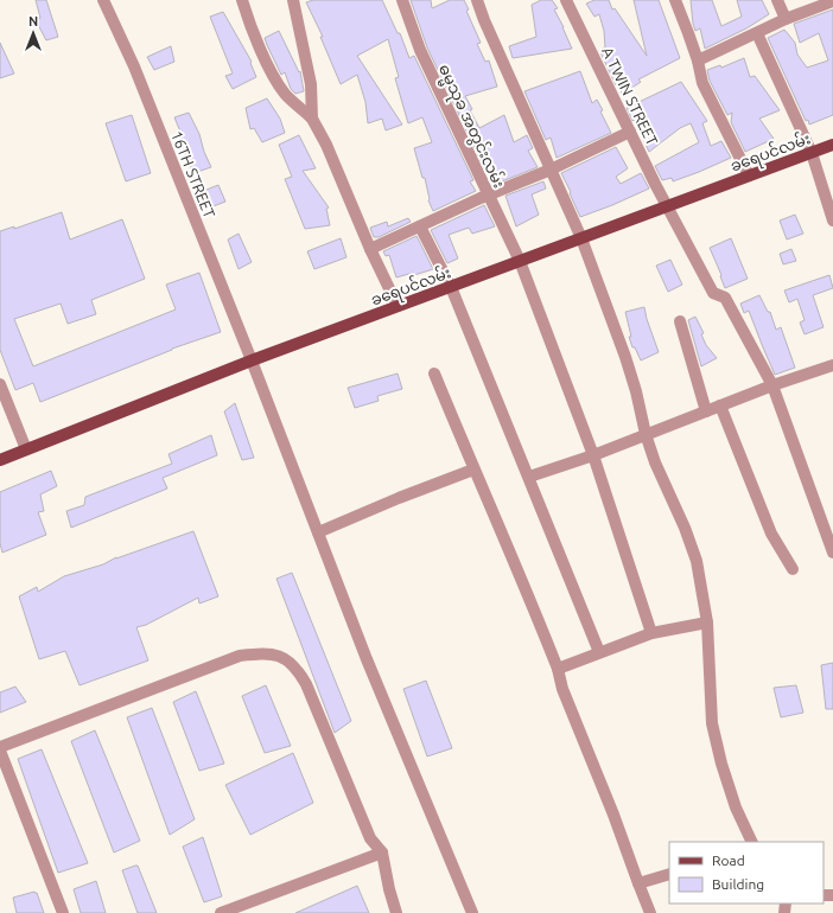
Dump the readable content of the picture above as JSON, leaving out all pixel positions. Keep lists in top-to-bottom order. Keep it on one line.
{"streets":{"main road":["ခရေပင်လမ်း"],"street":["A TWIN STREET","ဓမ္မသုခ အတွင်းလမ်း","16TH STREET"]},"crossings":[["A TWIN STREET","ခရေပင်လမ်း"],["ဓမ္မသုခ အတွင်းလမ်း","ခရေပင်လမ်း"],["ခရေပင်လမ်း","16TH STREET"]],"legend":["Road","Building"],"north":"top"}
